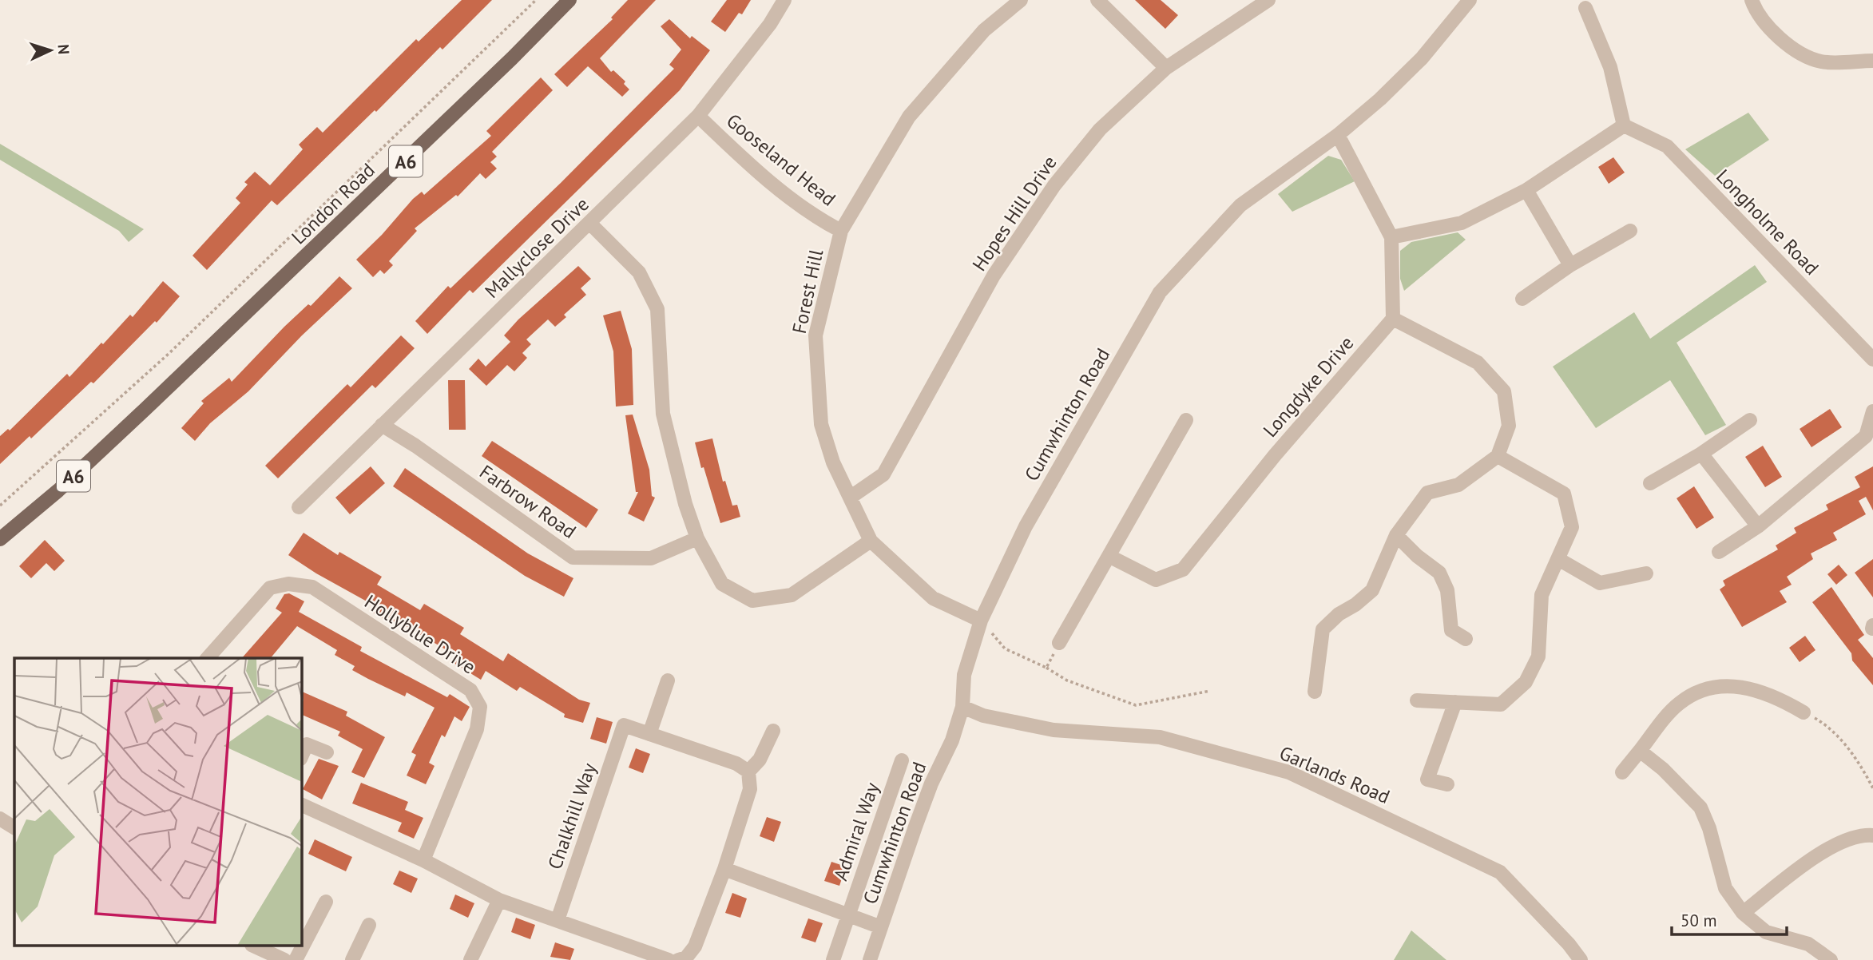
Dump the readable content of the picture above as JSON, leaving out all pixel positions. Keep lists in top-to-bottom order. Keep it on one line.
{"streets":{"main road":["A6","London Road"],"street":["Gooseland Head","Hopes Hill Drive","Longholme Road","Mallyclose Drive","Forest Hill","Longdyke Drive","Cumwhinton Road","Farbrow Road","Hollyblue Drive","Garlands Road","Chalkhill Way","Admiral Way"]},"crossings":[["Gooseland Head","Mallyclose Drive"],["Gooseland Head","Forest Hill"],["Hopes Hill Drive","Forest Hill"],["Mallyclose Drive","Farbrow Road"],["Forest Hill","Cumwhinton Road"],["Cumwhinton Road","Garlands Road"]],"scale_bar":"50 m","north":"right"}
